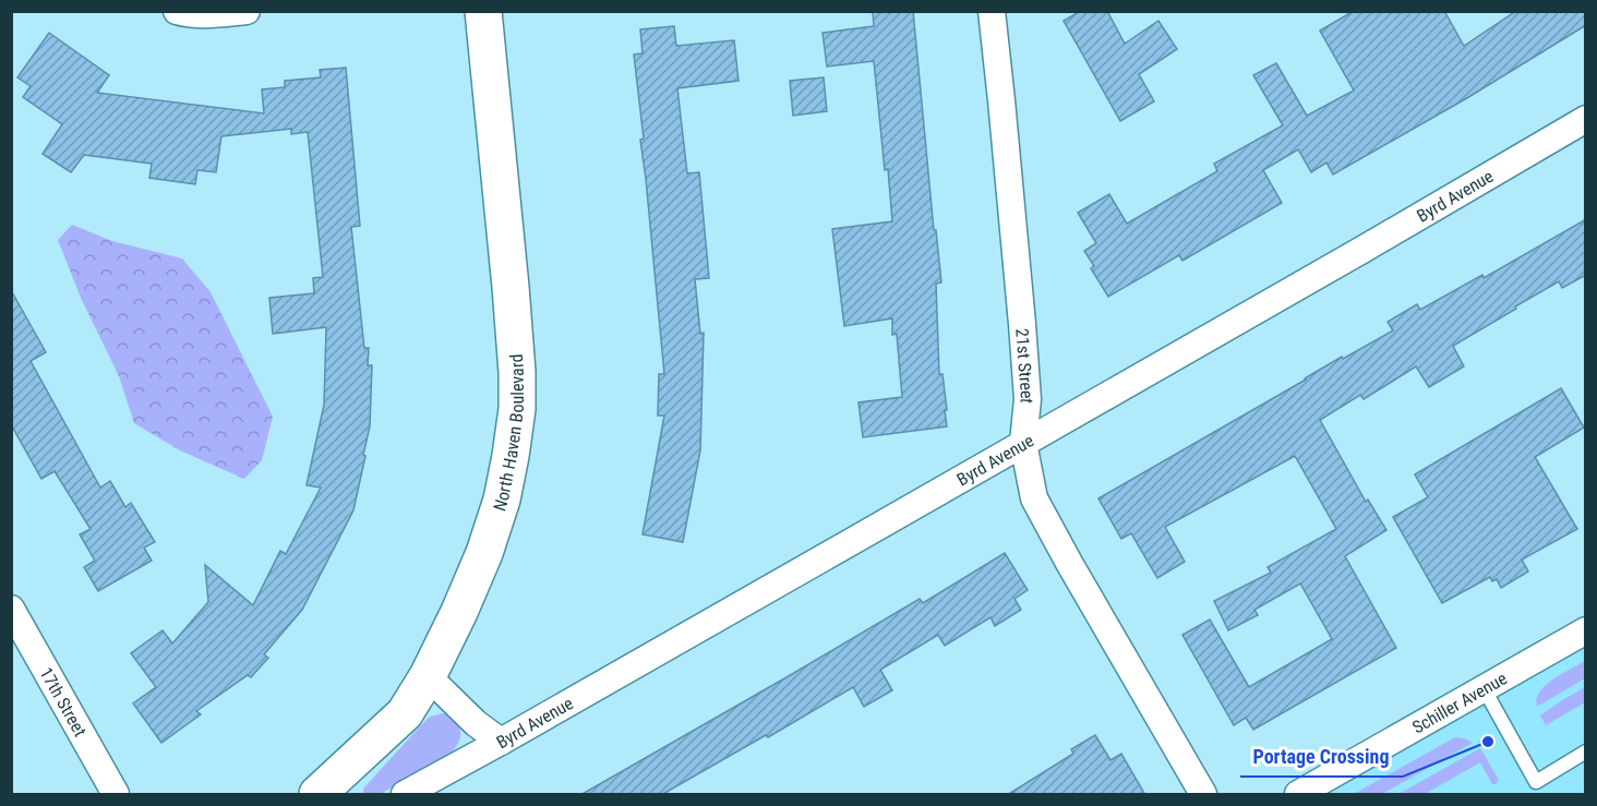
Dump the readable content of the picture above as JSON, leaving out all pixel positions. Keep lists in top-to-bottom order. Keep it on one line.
{"streets":{"street":["Byrd Avenue","21st Street","North Haven Boulevard","17th Street","Schiller Avenue"]},"crossings":[["Byrd Avenue","21st Street"]],"places":["Portage Crossing"]}
